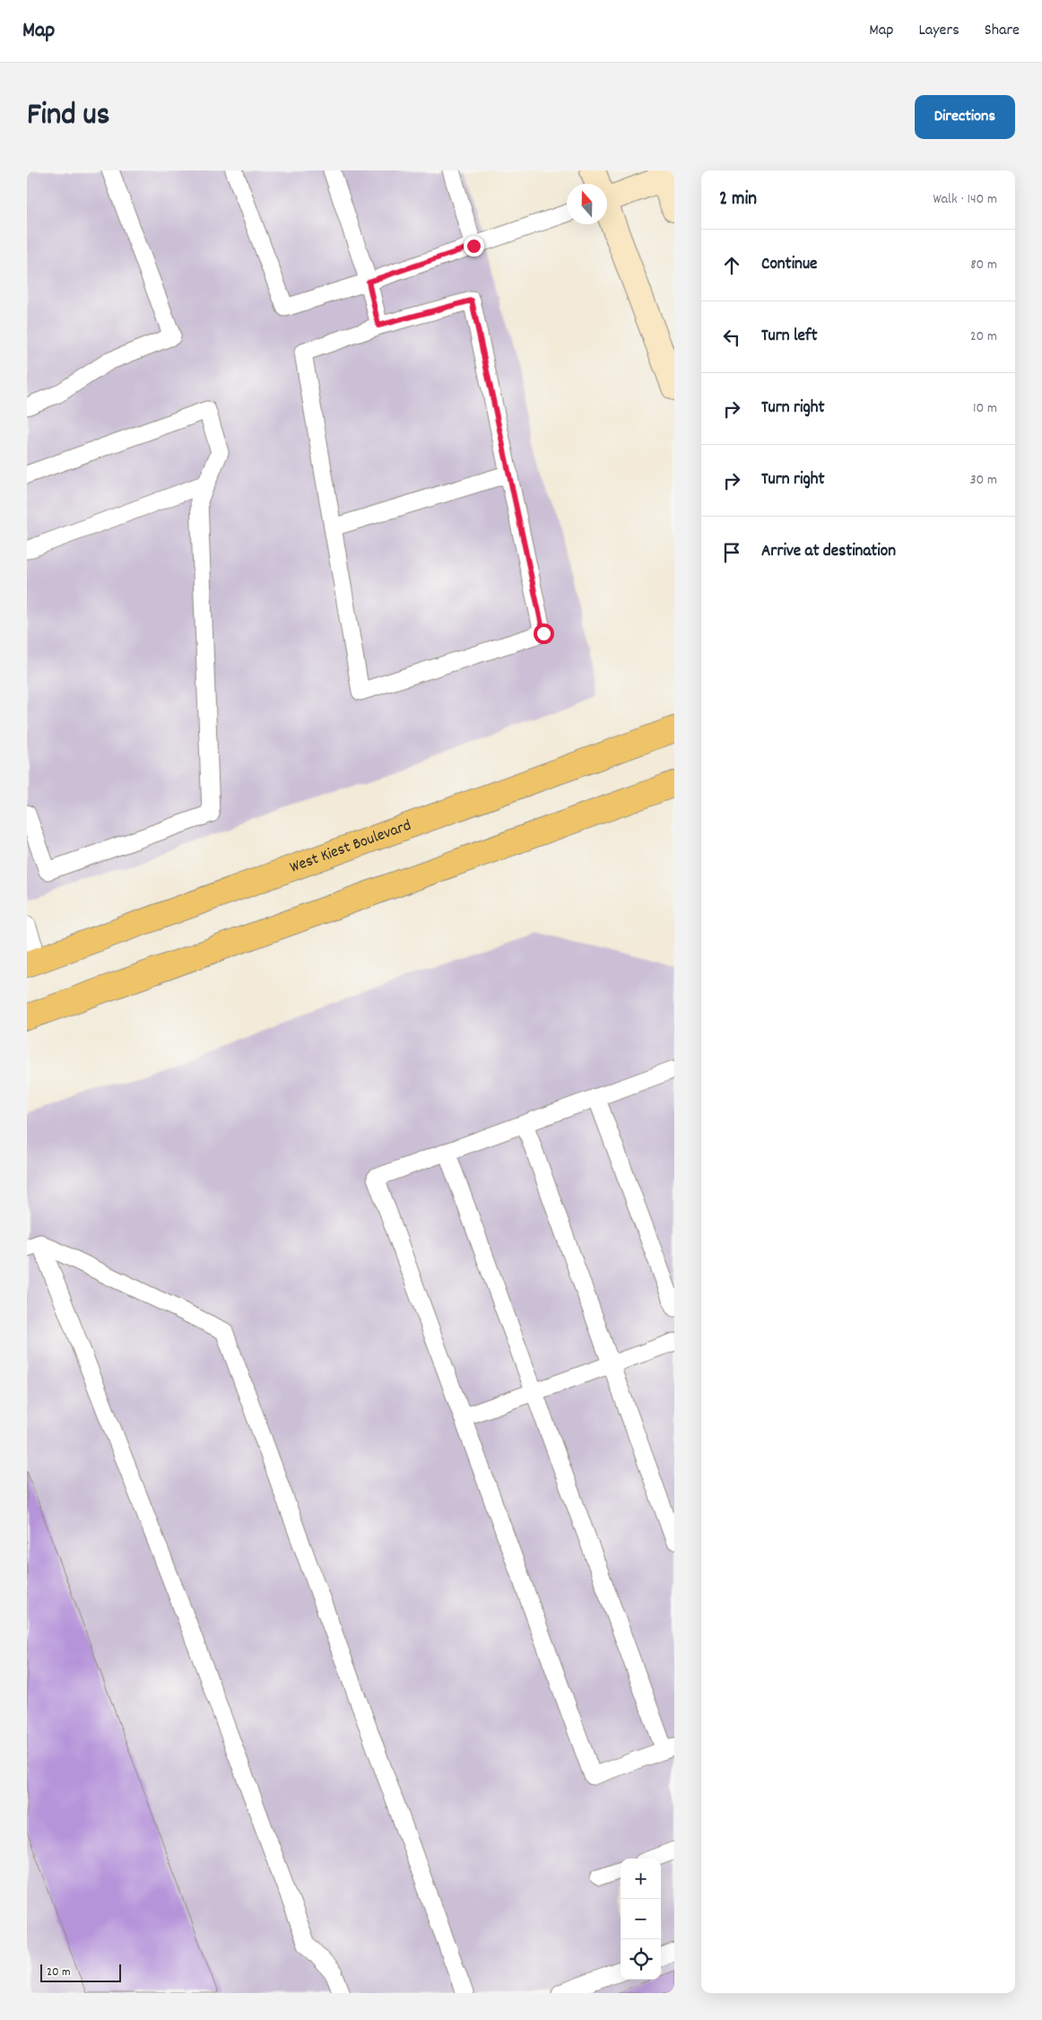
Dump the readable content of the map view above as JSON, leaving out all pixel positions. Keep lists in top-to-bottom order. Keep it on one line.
{"streets":{"main road":["West Kiest Boulevard"]},"scale_bar":"20 m","north":"top","page":{"header":"Map","nav":["Map","Layers","Share"],"title":"Find us","buttons":"Directions","heading":["2 min","Walk · 140 m"],"list":[["Continue","80 m"],["Turn left","20 m"],["Turn right","10 m"],["Turn right","30 m"],"Arrive at destination"],"map_buttons":["+","−"],"scale":"20 m"}}
